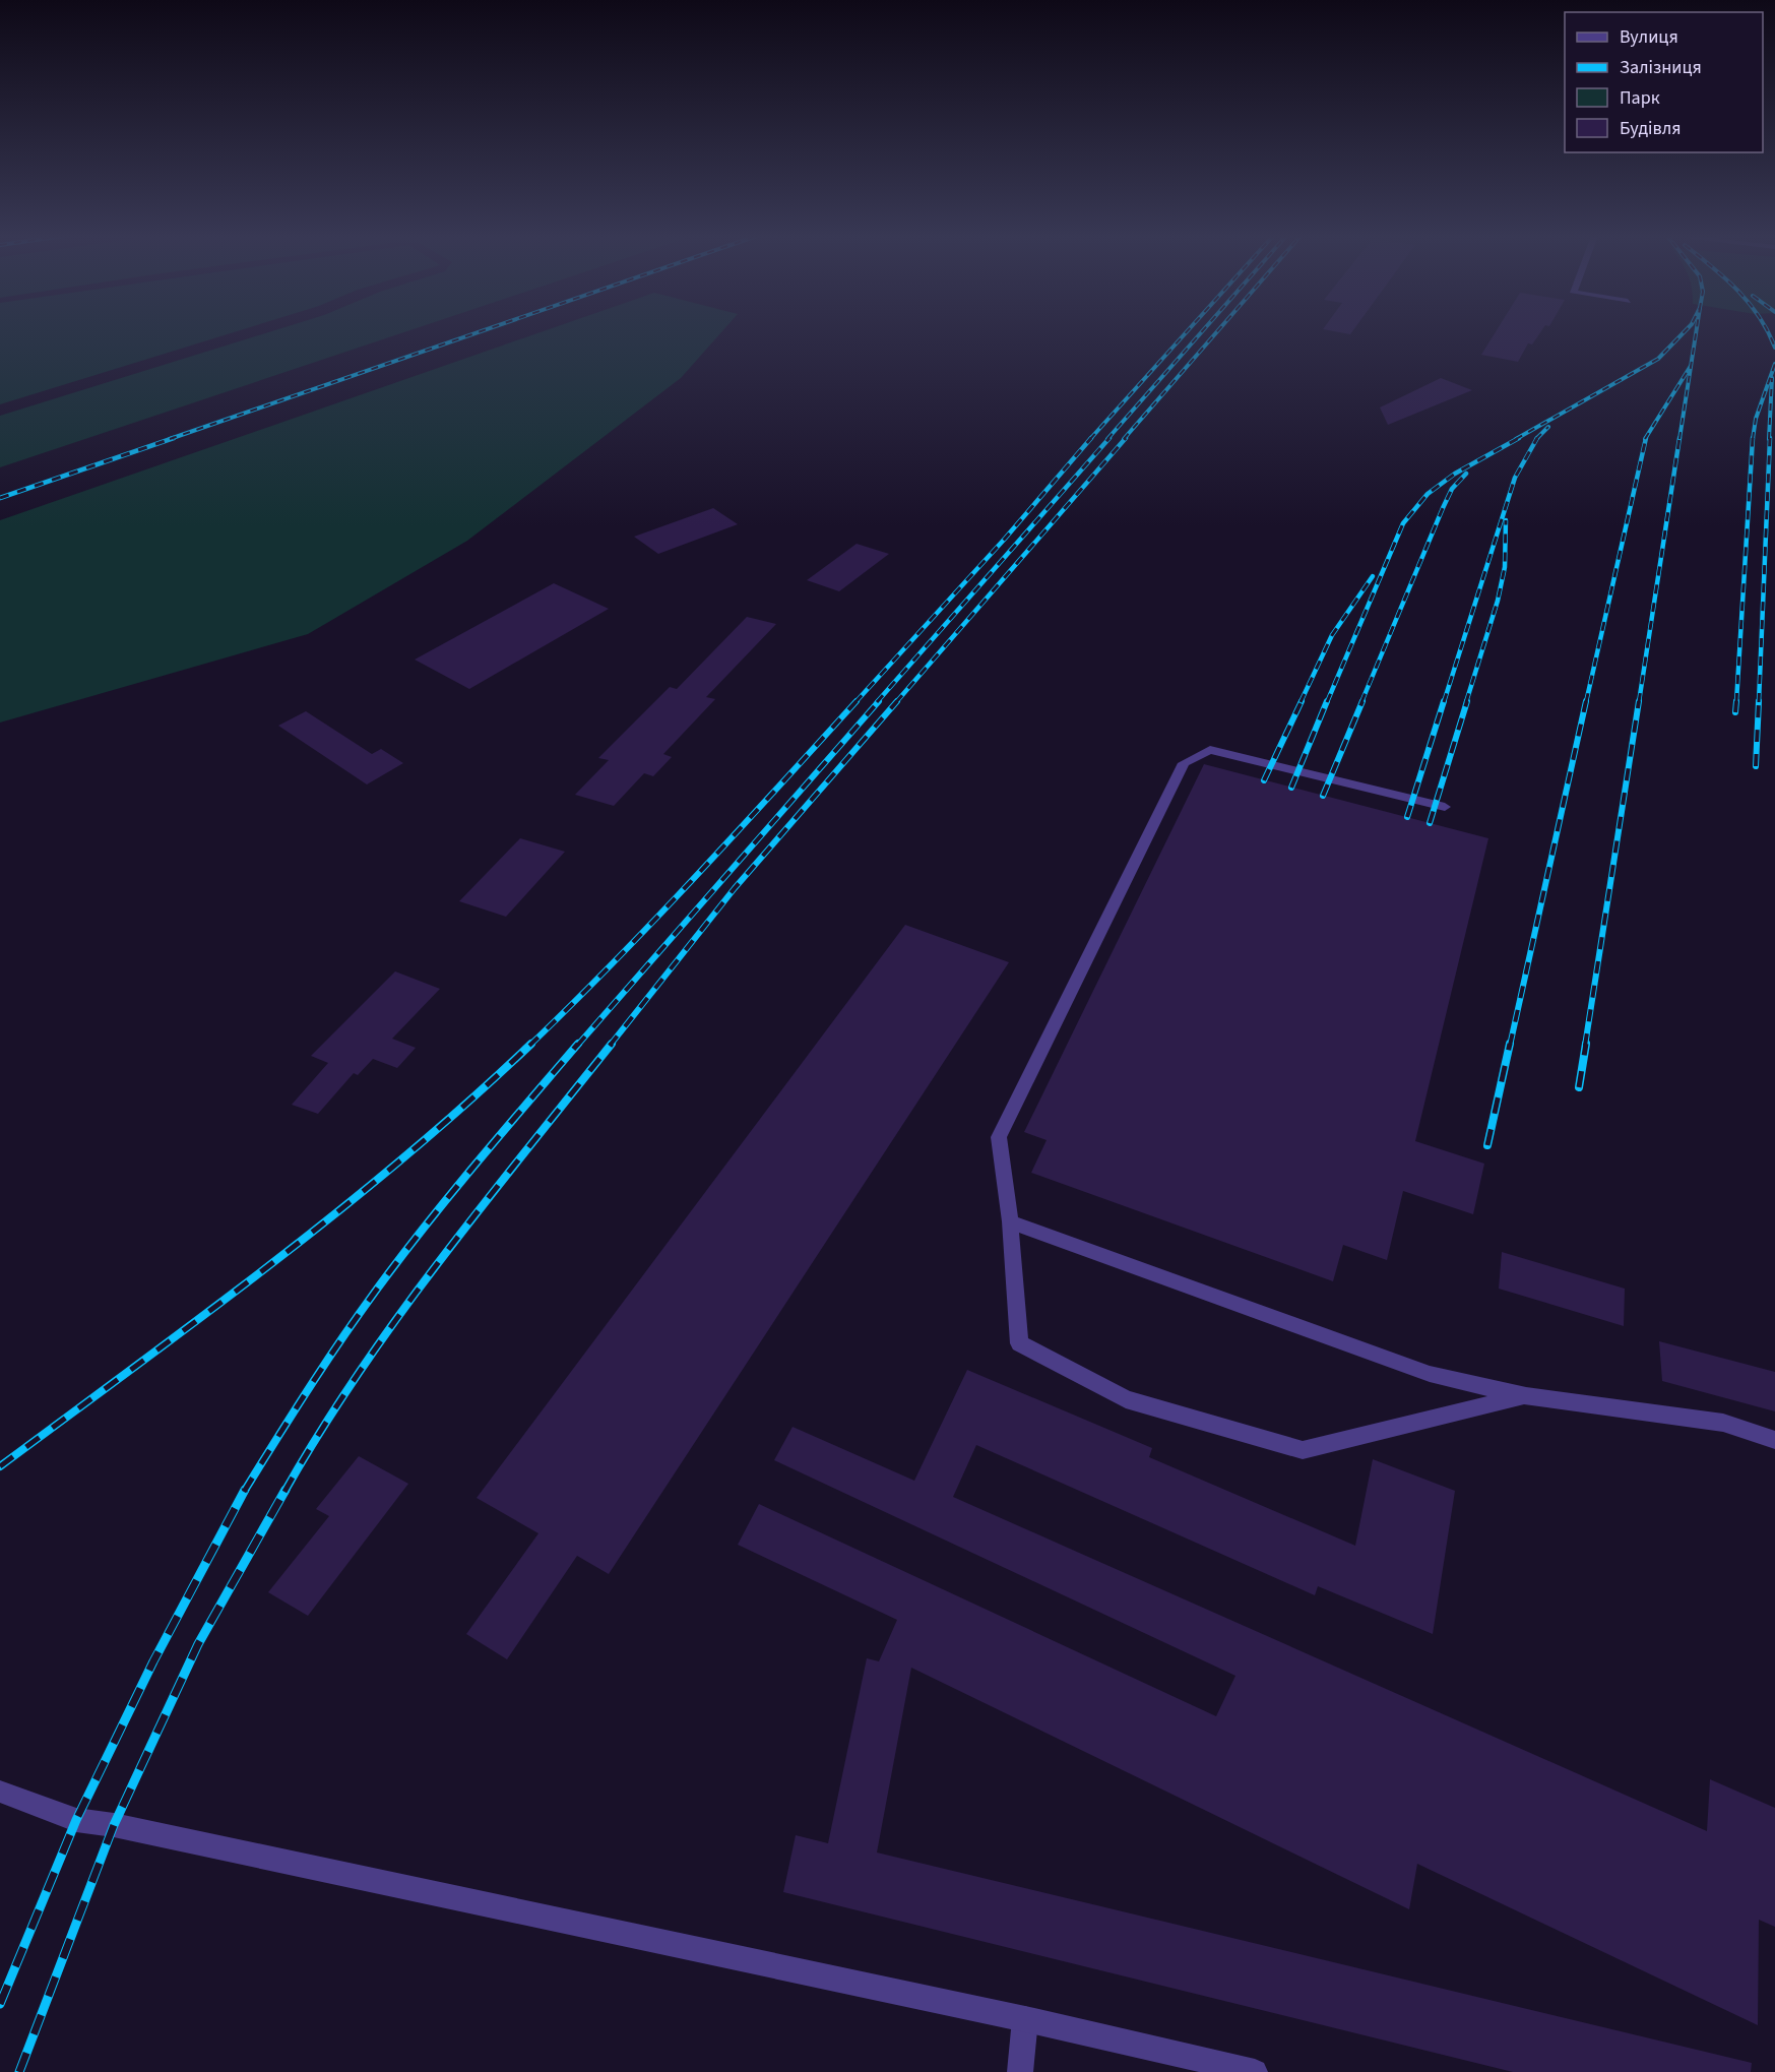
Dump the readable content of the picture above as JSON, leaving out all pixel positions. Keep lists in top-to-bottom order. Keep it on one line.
{"legend":["Вулиця","Залізниця","Парк","Будівля"]}
